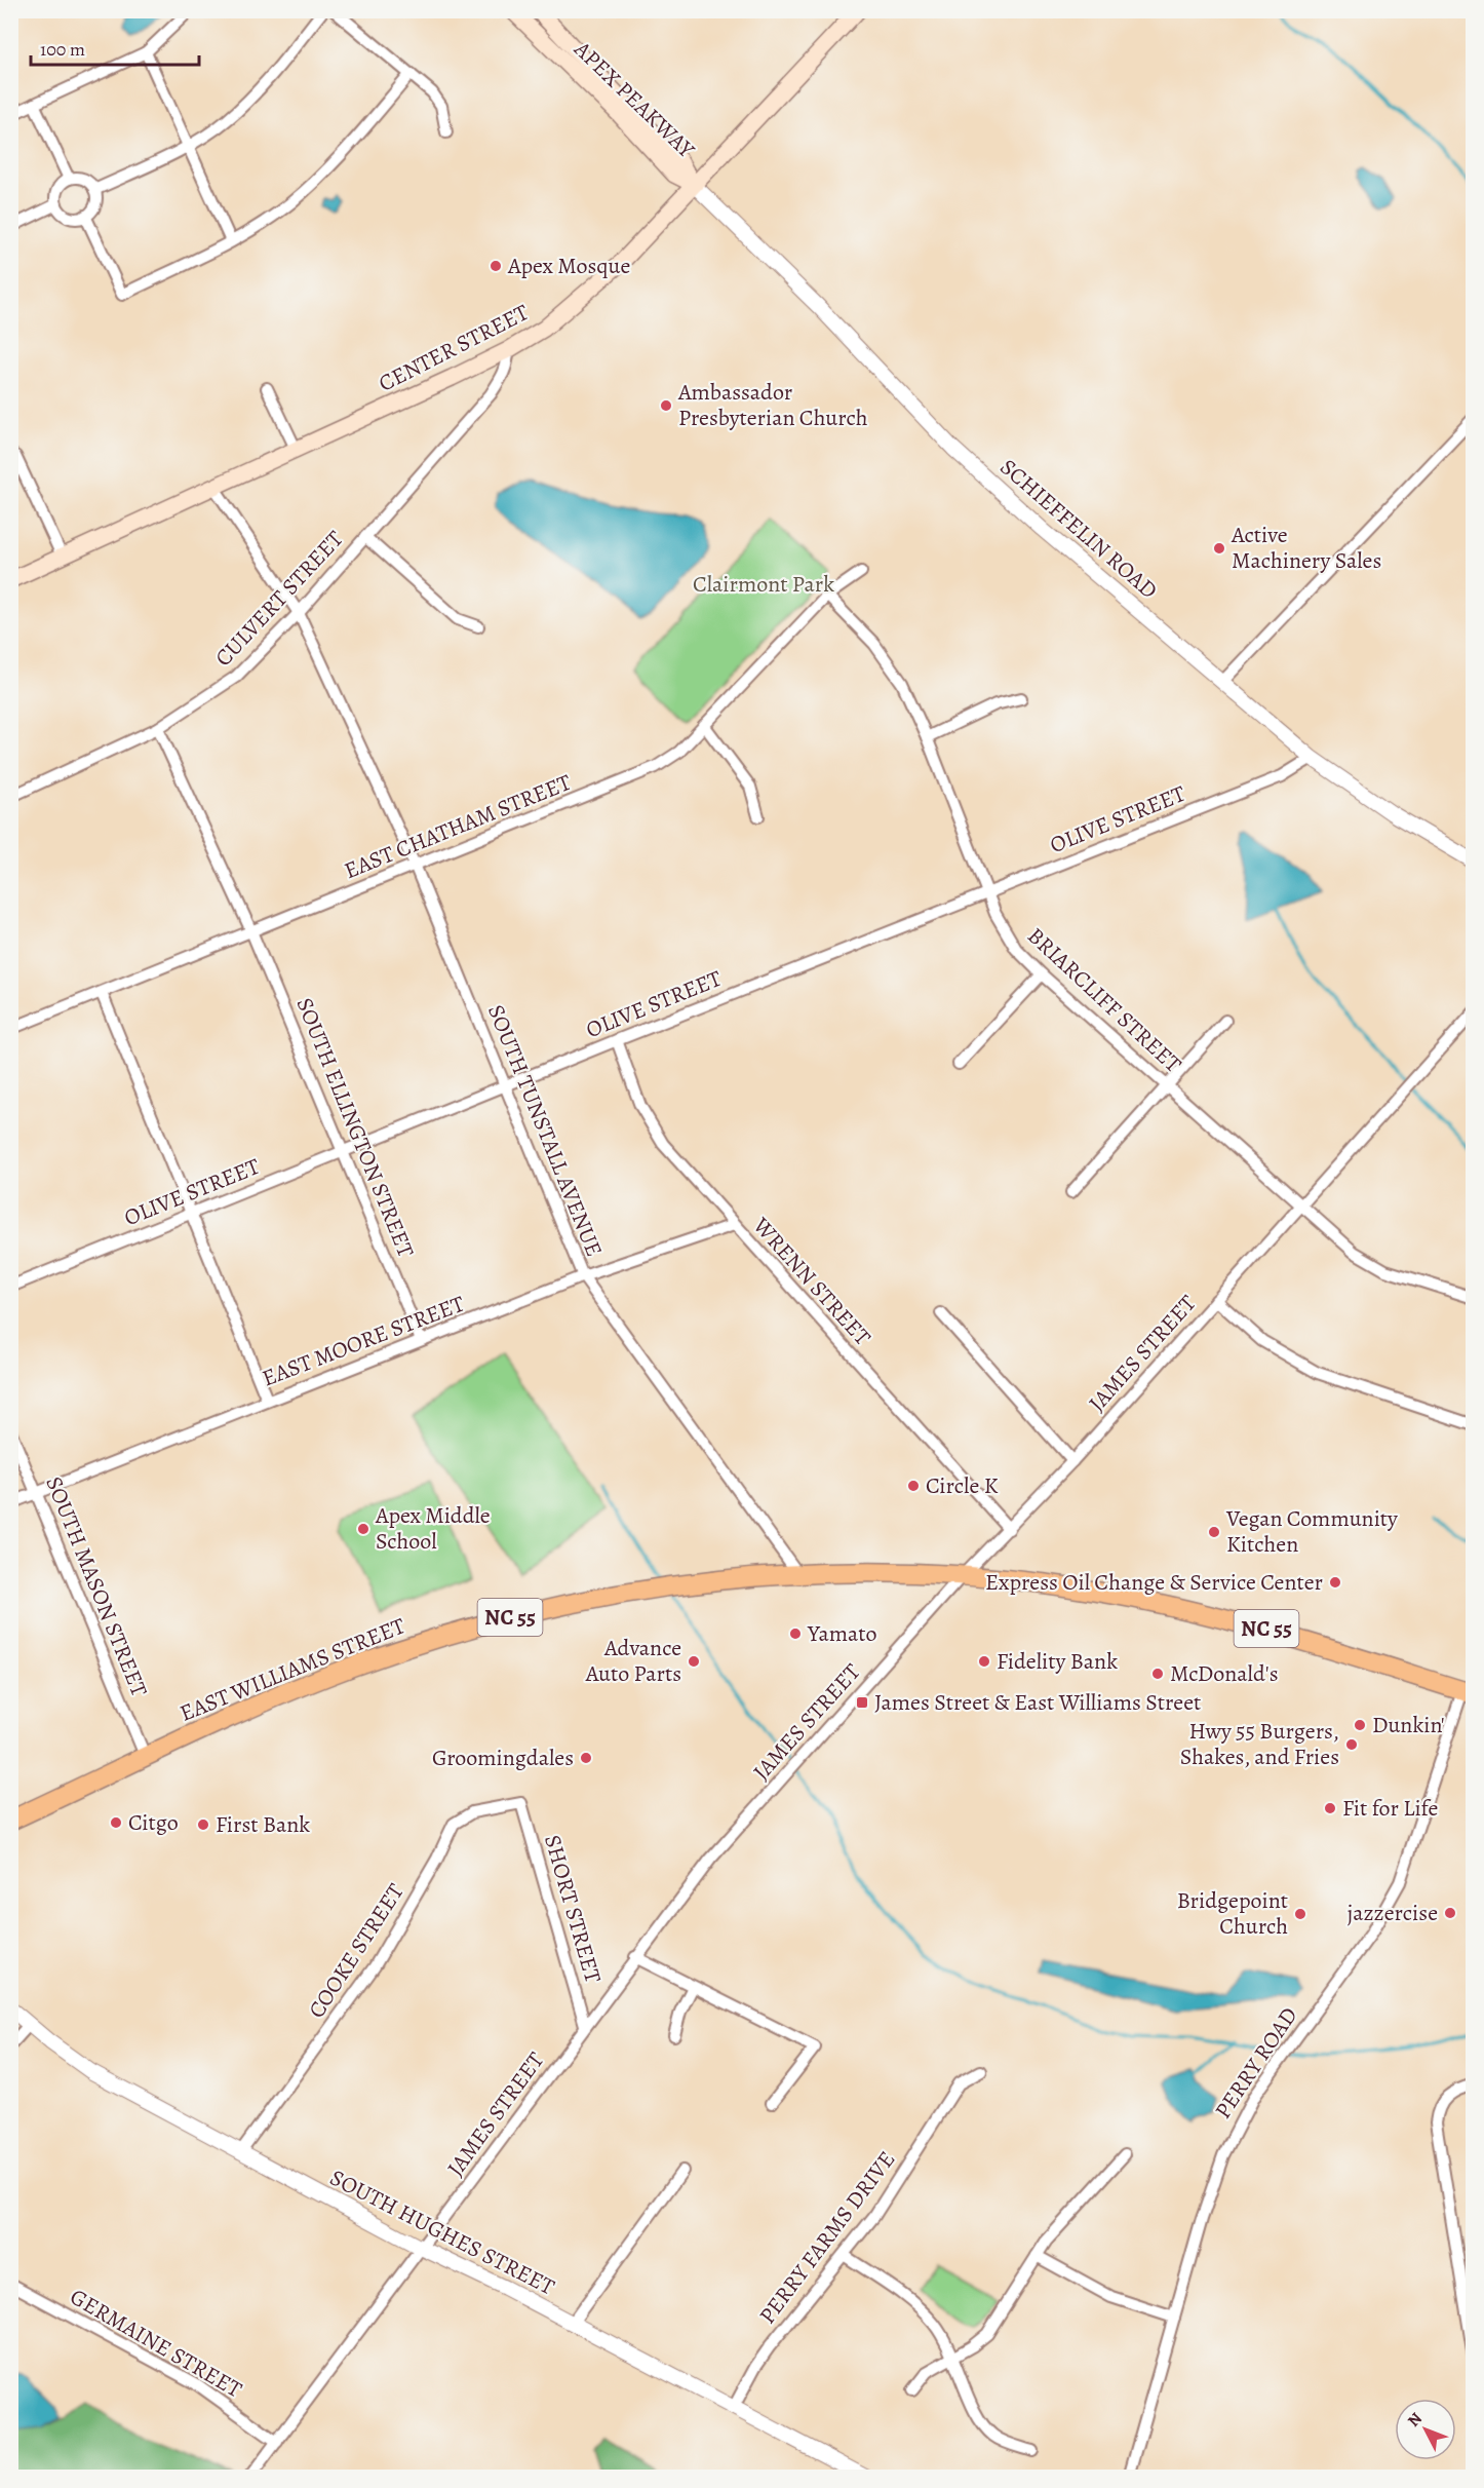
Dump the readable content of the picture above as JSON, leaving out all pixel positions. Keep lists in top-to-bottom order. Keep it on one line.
{"streets":{"main road":["APEX PEAKWAY","CENTER STREET","NC 55","EAST WILLIAMS STREET"],"street":["SCHIEFFELIN ROAD","CULVERT STREET","OLIVE STREET","EAST CHATHAM STREET","BRIARCLIFF STREET","SOUTH ELLINGTON STREET","SOUTH TUNSTALL AVENUE","WRENN STREET","EAST MOORE STREET","JAMES STREET","SOUTH MASON STREET","SHORT STREET","COOKE STREET","PERRY ROAD","SOUTH HUGHES STREET","PERRY FARMS DRIVE","GERMAINE STREET"]},"crossings":[["APEX PEAKWAY","CENTER STREET"],["APEX PEAKWAY","SCHIEFFELIN ROAD"],["CENTER STREET","SCHIEFFELIN ROAD"],["CENTER STREET","CULVERT STREET"],["CENTER STREET","SOUTH TUNSTALL AVENUE"],["SCHIEFFELIN ROAD","OLIVE STREET"],["CULVERT STREET","SOUTH ELLINGTON STREET"],["CULVERT STREET","SOUTH TUNSTALL AVENUE"],["OLIVE STREET","BRIARCLIFF STREET"],["OLIVE STREET","SOUTH ELLINGTON STREET"],["OLIVE STREET","SOUTH TUNSTALL AVENUE"],["OLIVE STREET","WRENN STREET"],["EAST CHATHAM STREET","BRIARCLIFF STREET"],["EAST CHATHAM STREET","SOUTH ELLINGTON STREET"],["EAST CHATHAM STREET","SOUTH TUNSTALL AVENUE"],["BRIARCLIFF STREET","JAMES STREET"],["SOUTH ELLINGTON STREET","EAST MOORE STREET"],["SOUTH TUNSTALL AVENUE","EAST MOORE STREET"],["SOUTH TUNSTALL AVENUE","EAST WILLIAMS STREET"],["WRENN STREET","EAST MOORE STREET"],["WRENN STREET","JAMES STREET"],["EAST MOORE STREET","SOUTH MASON STREET"],["JAMES STREET","EAST WILLIAMS STREET"],["JAMES STREET","SHORT STREET"],["JAMES STREET","SOUTH HUGHES STREET"],["JAMES STREET","GERMAINE STREET"],["SOUTH MASON STREET","EAST WILLIAMS STREET"],["EAST WILLIAMS STREET","PERRY ROAD"],["SHORT STREET","COOKE STREET"],["COOKE STREET","SOUTH HUGHES STREET"],["SOUTH HUGHES STREET","PERRY FARMS DRIVE"]],"parks":["Clairmont Park"],"places":{"other":["Apex Mosque","Ambassador Presbyterian Church","Active Machinery Sales","Circle K","Apex Middle School","Vegan Community Kitchen","Express Oil Change & Service Center","Yamato","Advance Auto Parts","Fidelity Bank","McDonald's","Dunkin'","Hwy 55 Burgers, Shakes, and Fries","Groomingdales","Fit for Life","Citgo","First Bank","jazzercise","Bridgepoint Church"],"transit":["James Street & East Williams Street"]},"scale_bar":"100 m","north":"top left"}
